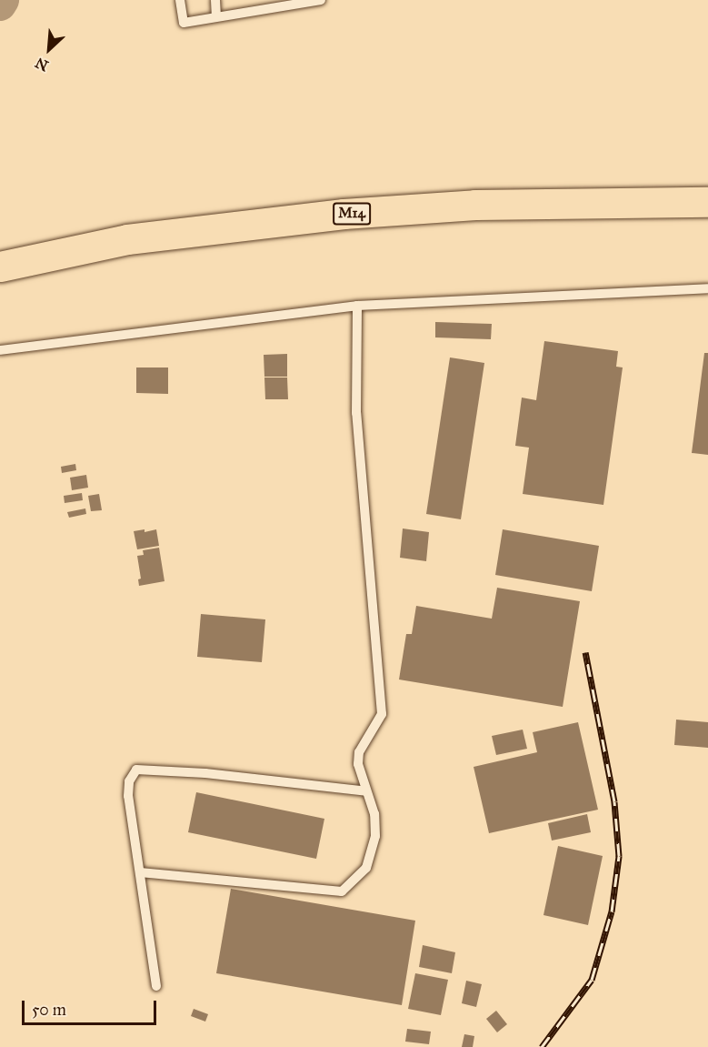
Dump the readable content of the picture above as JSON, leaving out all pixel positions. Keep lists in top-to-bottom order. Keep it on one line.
{"streets":{"highway":["M14"]},"scale_bar":"50 m","north":"bottom left"}
